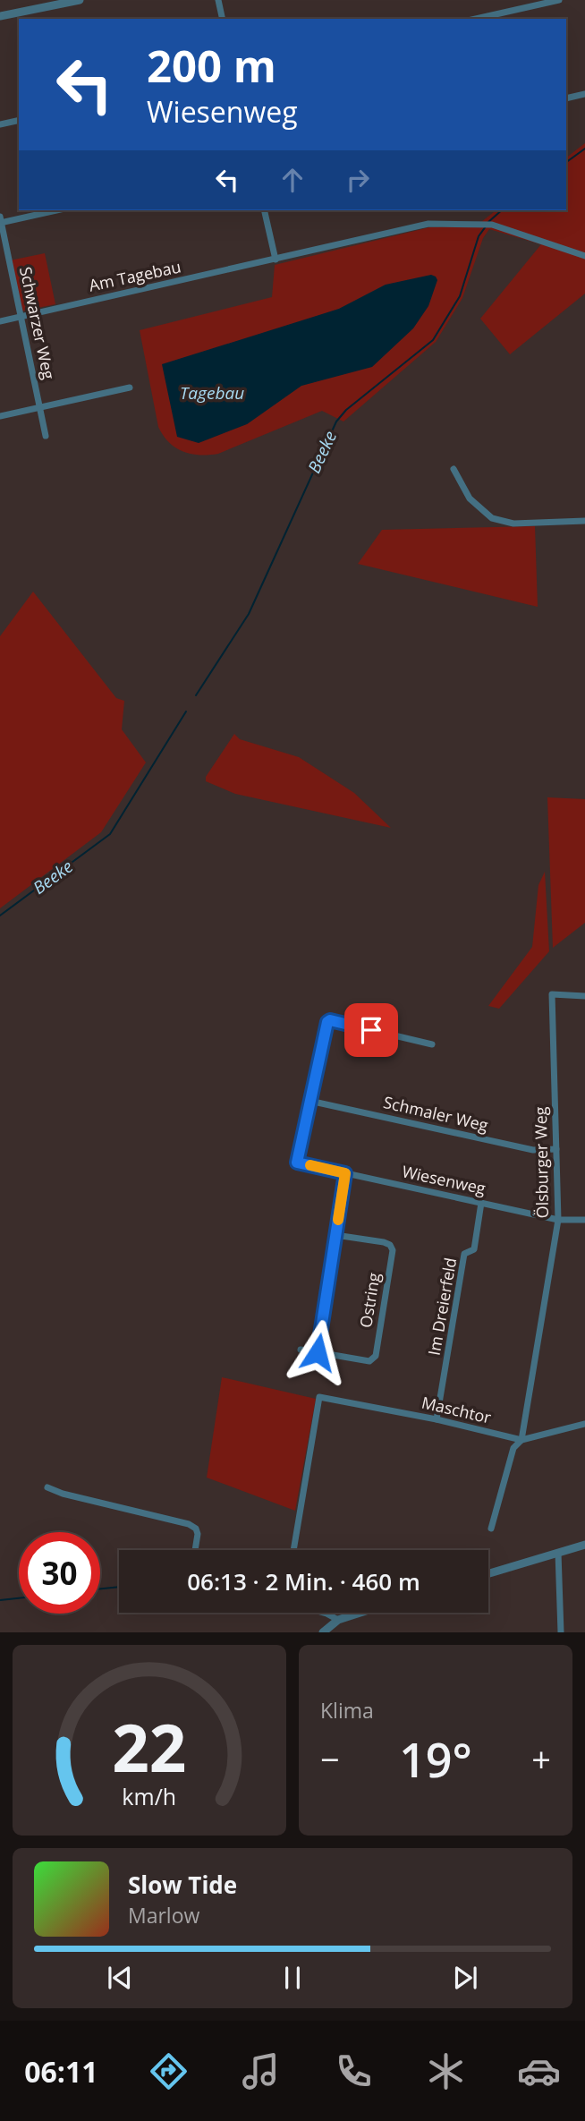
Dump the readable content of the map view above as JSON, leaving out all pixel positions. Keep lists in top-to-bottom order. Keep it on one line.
{"streets":{"street":["Am Tagebau","Schwarzer Weg","Schmaler Weg","Ölsburger Weg","Wiesenweg","Ostring","Im Dreierfeld","Maschtor"]},"crossings":[["Am Tagebau","Schwarzer Weg"],["Schmaler Weg","Ölsburger Weg"],["Schmaler Weg","Wiesenweg"],["Ölsburger Weg","Wiesenweg"],["Ölsburger Weg","Maschtor"],["Wiesenweg","Im Dreierfeld"],["Im Dreierfeld","Maschtor"]],"water":["Tagebau","Beeke"],"page":{"turn":["200 m","Wiesenweg"],"limit":"30","trip":"06:13 · 2 Min. · 460 m","tile":"Klima","heat":["−","19°","+"],"song":["Slow Tide","Marlow"],"tabs":"06:11","gauge":["22","km/h"]}}
